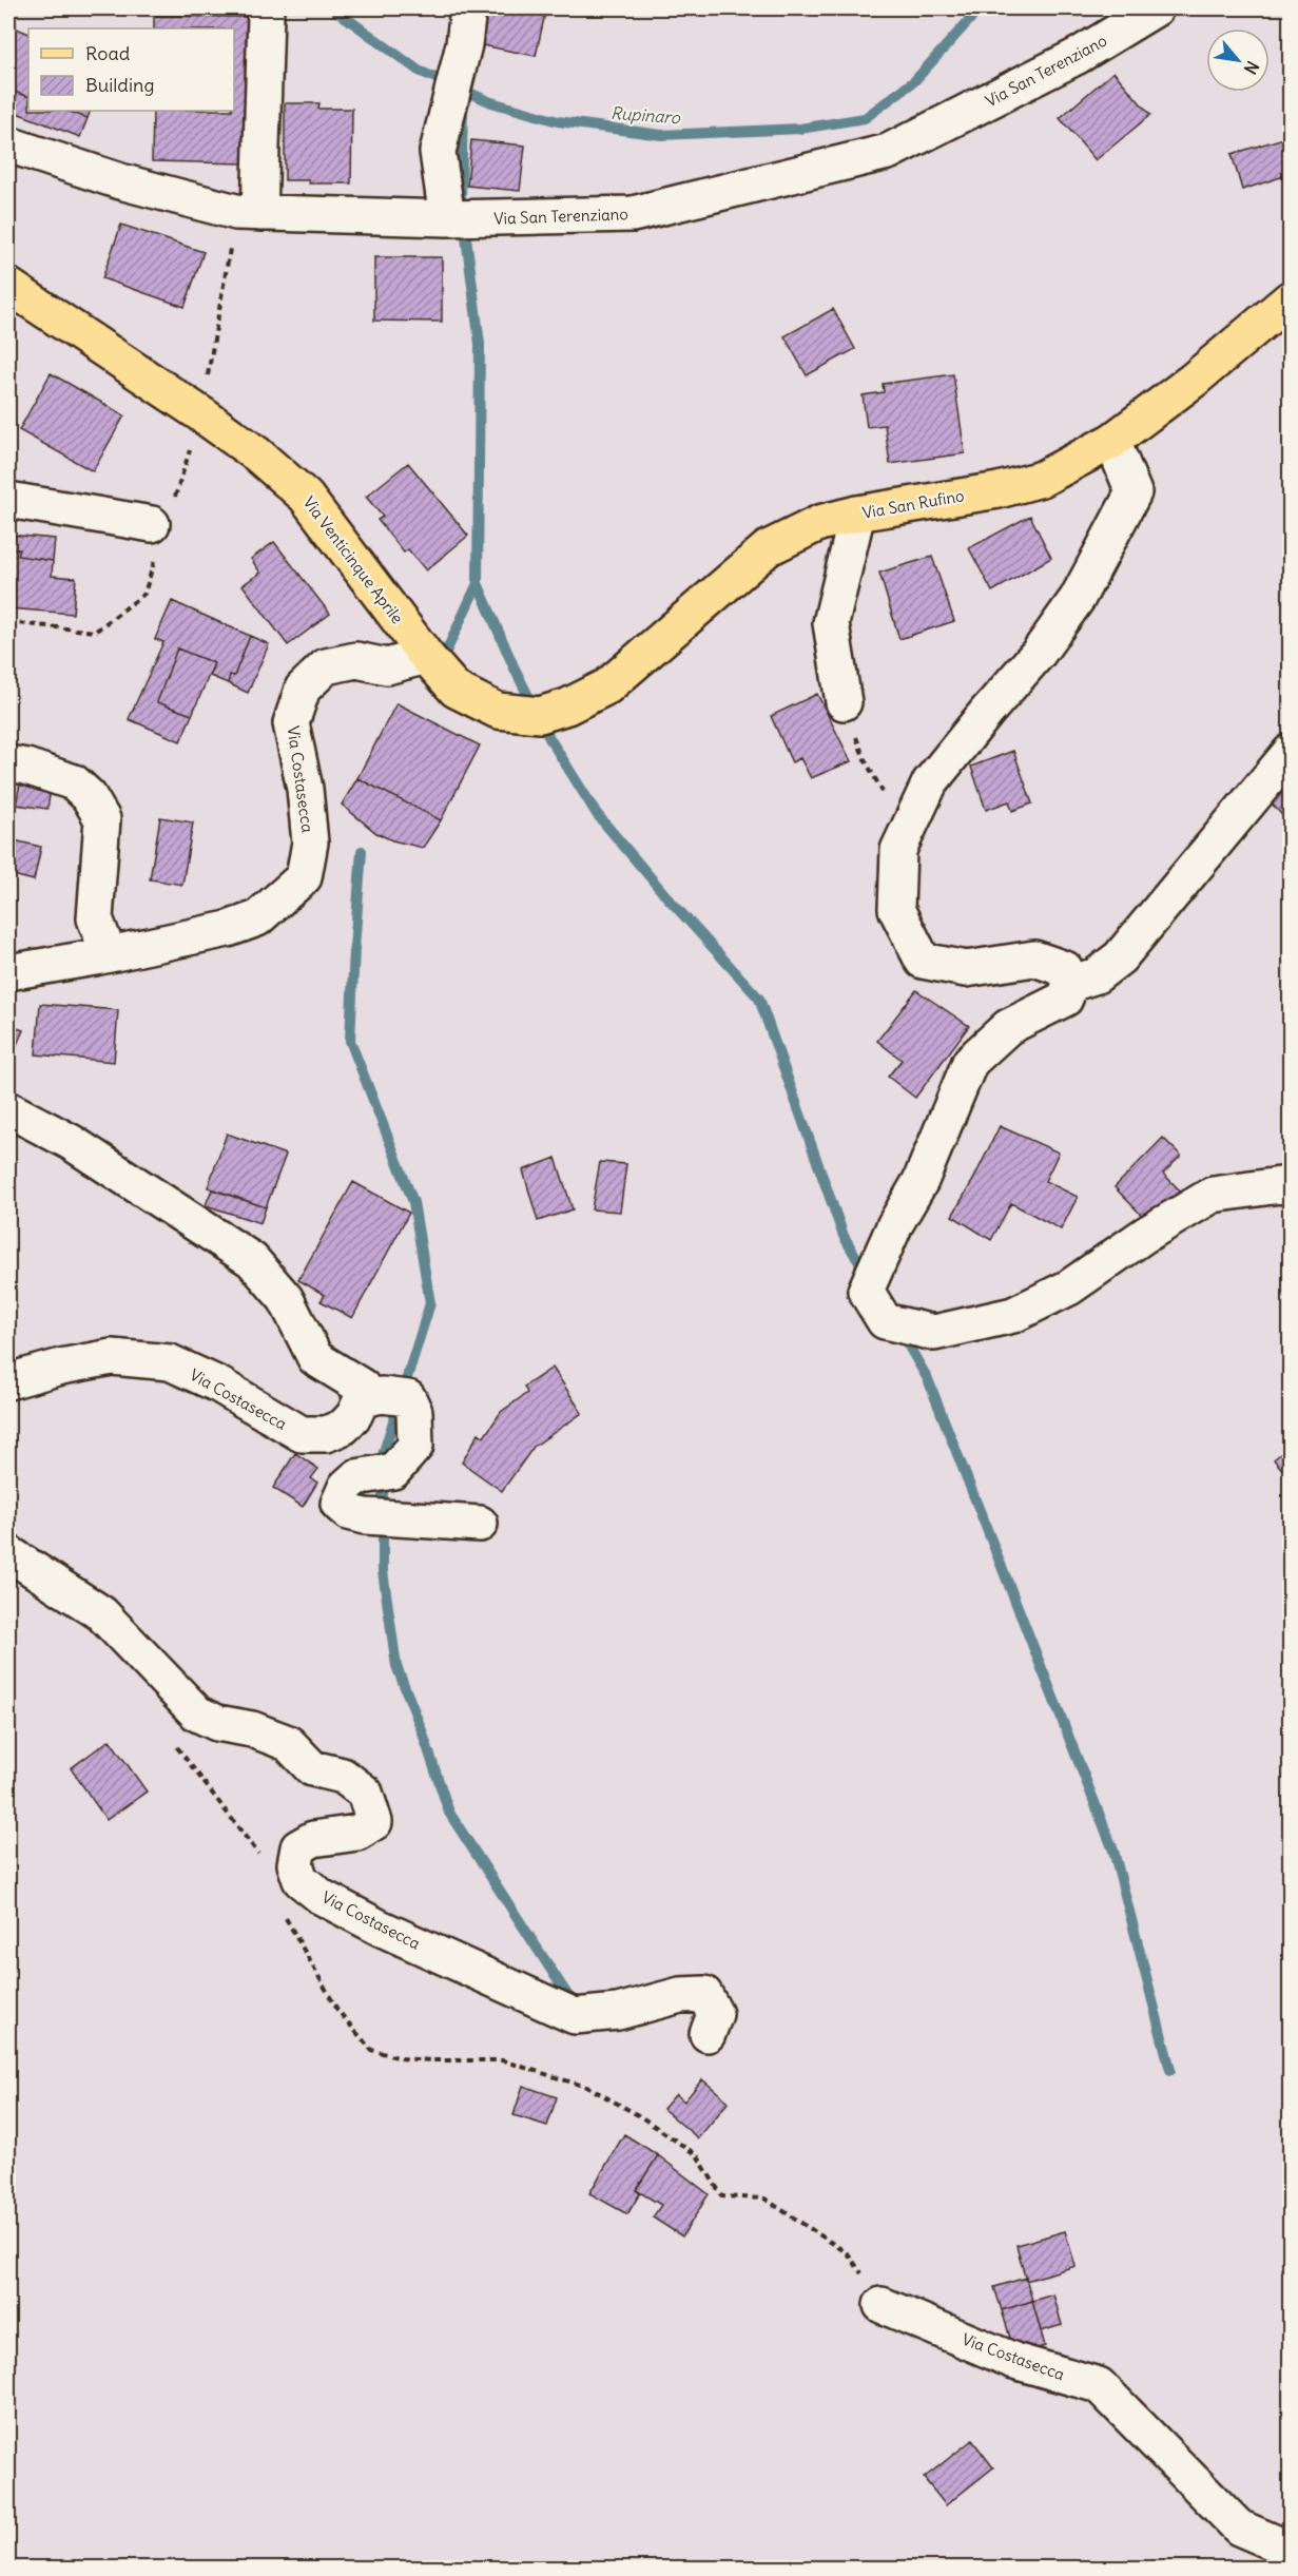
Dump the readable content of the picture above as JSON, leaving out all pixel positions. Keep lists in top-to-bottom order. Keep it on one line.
{"streets":{"main road":["Via San Rufino","Via Venticinque Aprile"],"street":["Via San Terenziano","Via Costasecca"]},"crossings":[["Via San Rufino","Via Venticinque Aprile"],["Via Venticinque Aprile","Via Costasecca"]],"water":["Rupinaro"],"legend":["Road","Building"],"north":"bottom right"}
